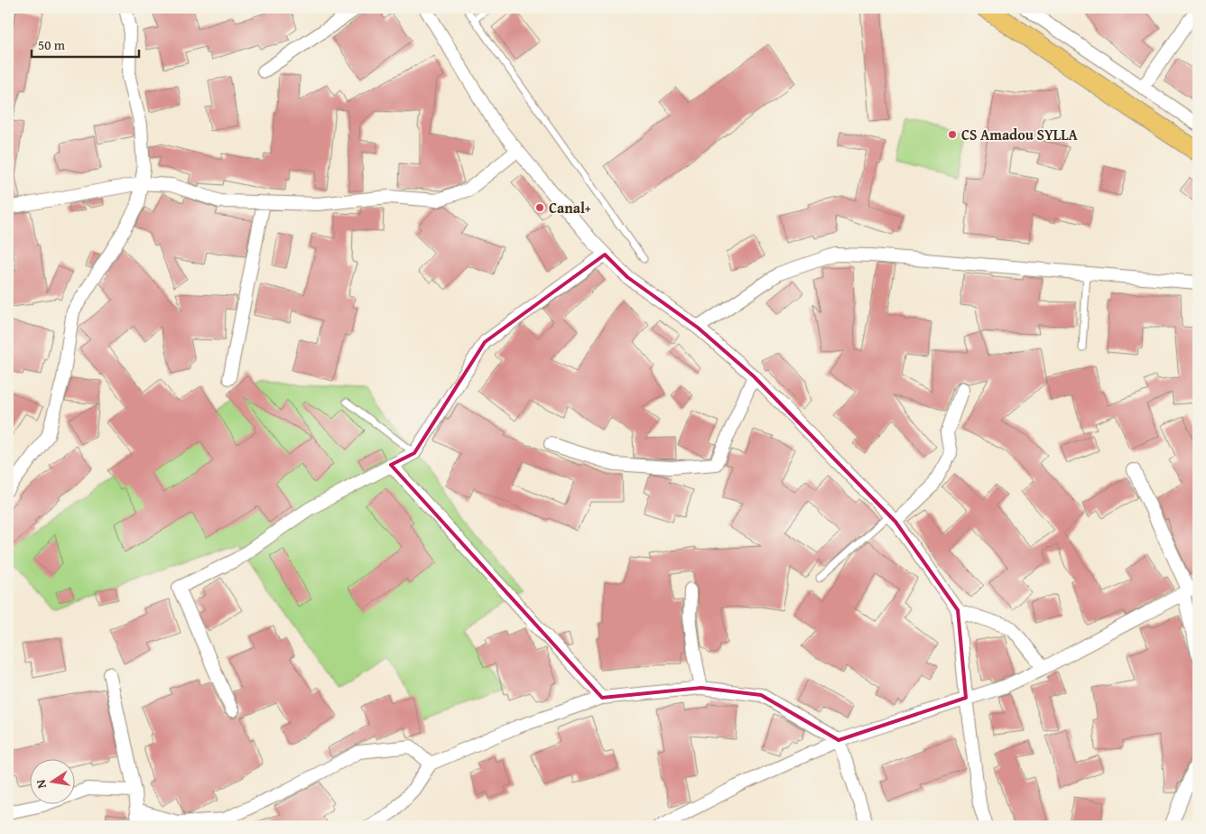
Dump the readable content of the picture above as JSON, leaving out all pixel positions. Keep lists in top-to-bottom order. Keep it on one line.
{"places":["CS Amadou SYLLA","Canal+"],"scale_bar":"50 m","north":"left"}
